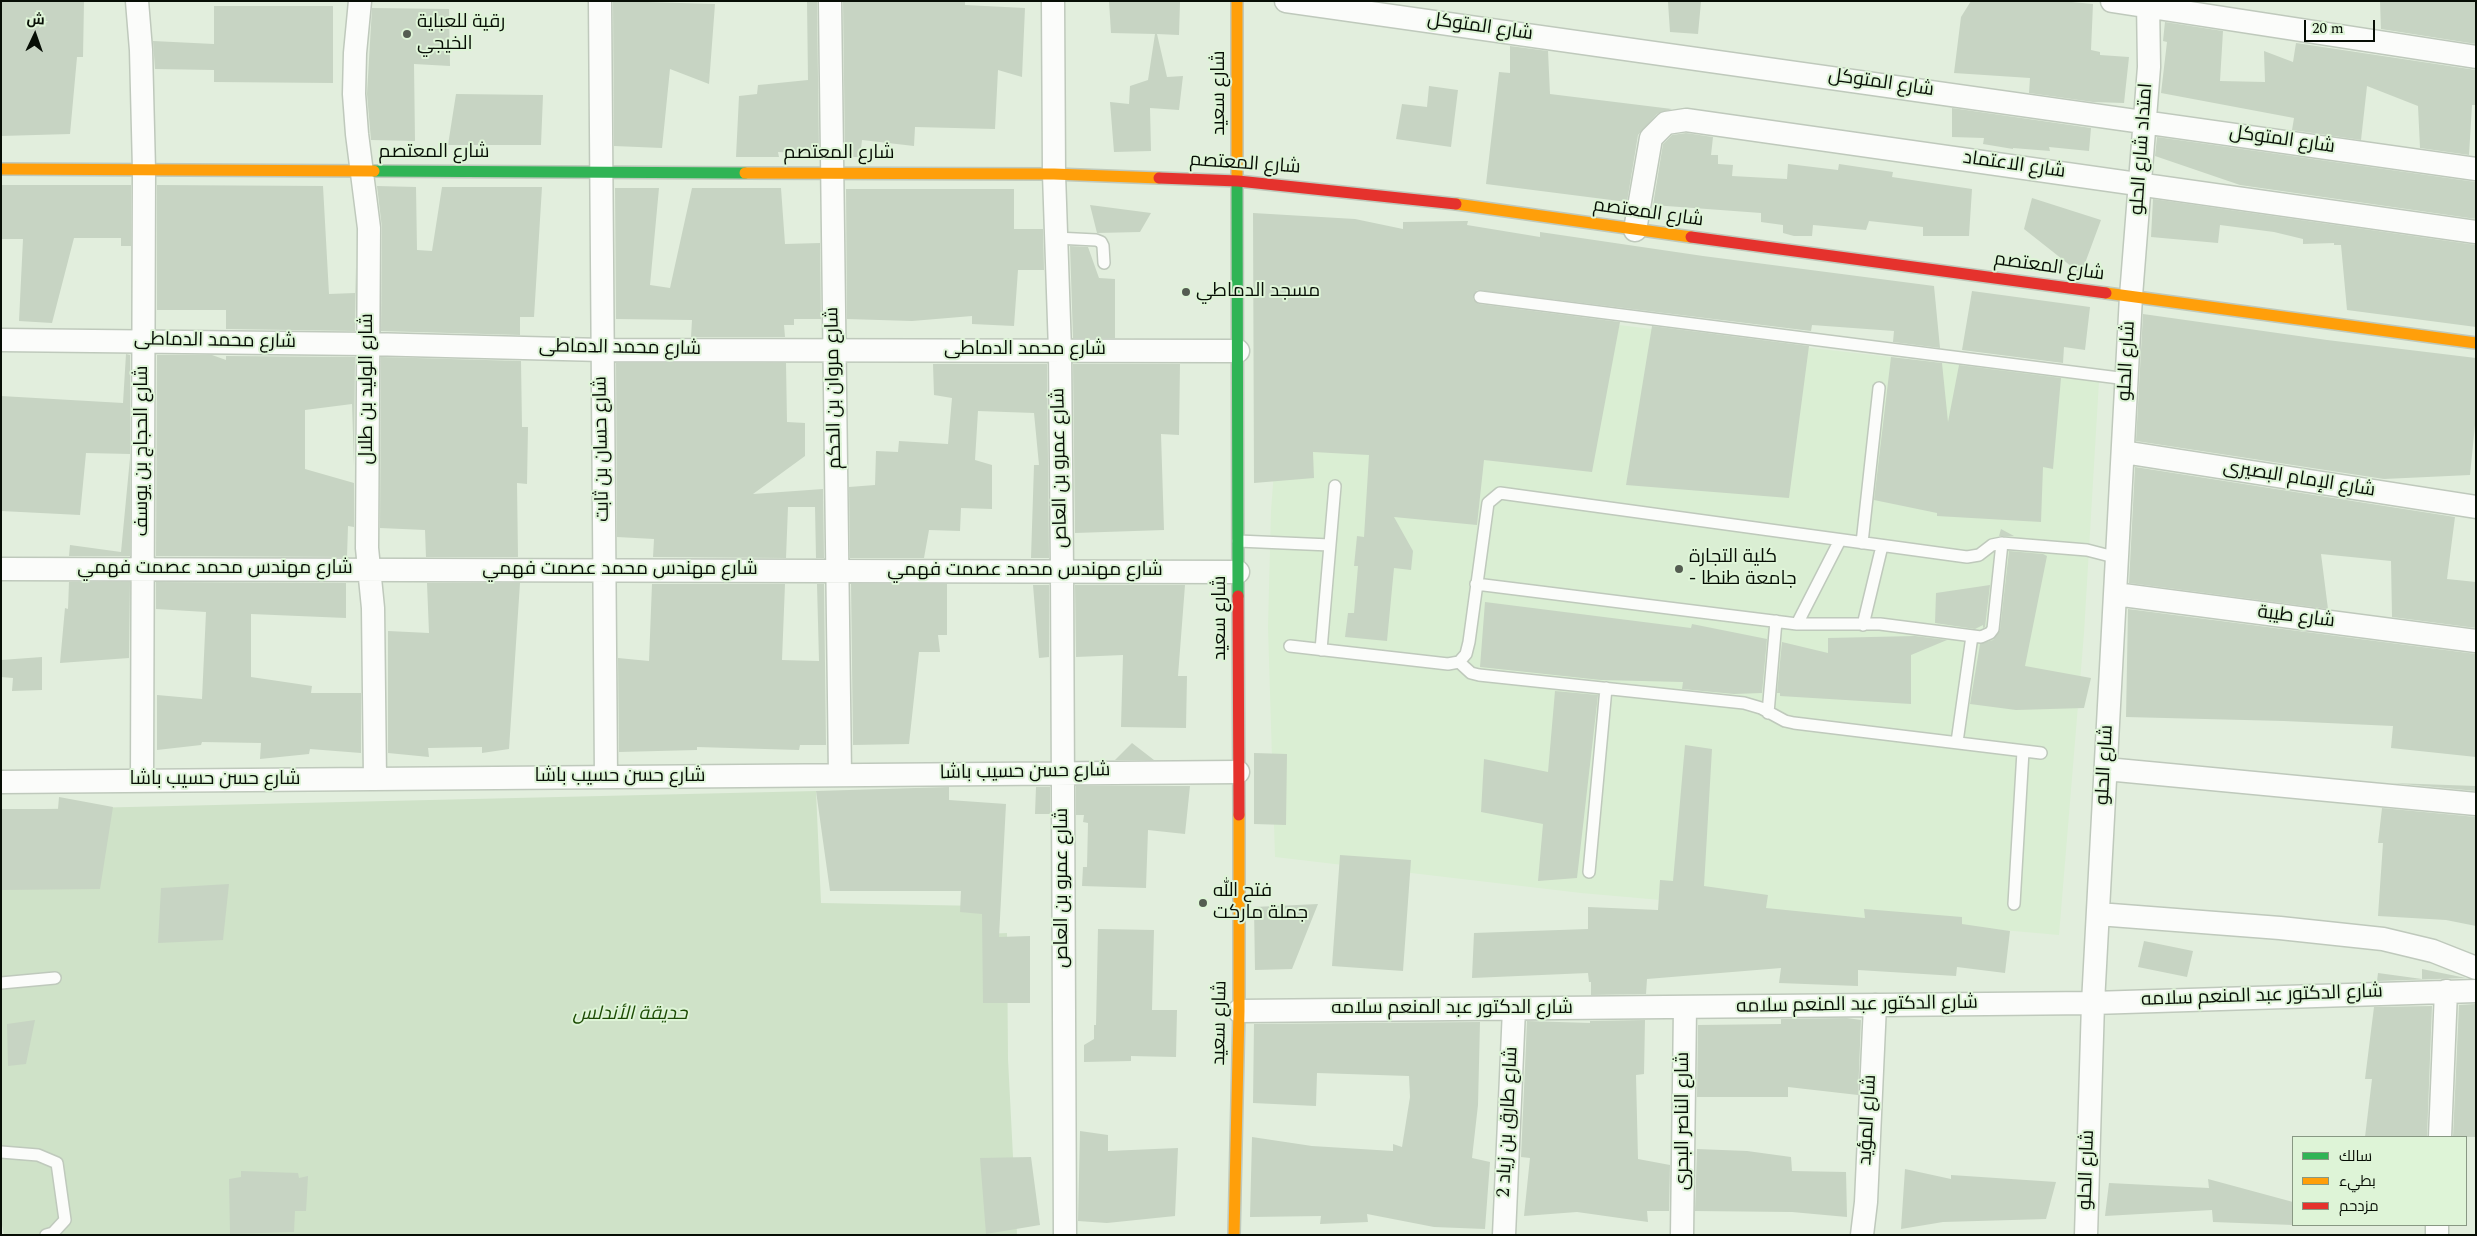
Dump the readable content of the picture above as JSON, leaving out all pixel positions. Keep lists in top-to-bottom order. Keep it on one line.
{"streets":{"street":["شارع المتوكل","شارع سعيد","امتداد شارع الحلو","شارع المعتصم","شارع الاعتماد","شارع محمد الدماطى","شارع الحلو","شارع مروان بن الحكم","شارع الوليد بن طلال","شارع حسان بن ثابت","شارع الحجاج بن يوسف","شارع عمرو بن العاص","شارع الإمام البصيرى","شارع مهندس محمد عصمت فهمي","شارع طيبة","شارع حسن حسيب باشا","شارع الدكتور عبد المنعم سلامه","شارع المؤيد","شارع الناصر البحرى","شارع طارق بن زياد 2"]},"crossings":[["شارع المتوكل","امتداد شارع الحلو"],["شارع سعيد","شارع المعتصم"],["شارع سعيد","شارع محمد الدماطى"],["شارع سعيد","شارع مهندس محمد عصمت فهمي"],["شارع سعيد","شارع حسن حسيب باشا"],["شارع سعيد","شارع الدكتور عبد المنعم سلامه"],["امتداد شارع الحلو","شارع المعتصم"],["امتداد شارع الحلو","شارع الاعتماد"],["امتداد شارع الحلو","شارع الحلو"],["شارع المعتصم","شارع الاعتماد"],["شارع المعتصم","شارع الحلو"],["شارع المعتصم","شارع مروان بن الحكم"],["شارع المعتصم","شارع الوليد بن طلال"],["شارع المعتصم","شارع حسان بن ثابت"],["شارع المعتصم","شارع الحجاج بن يوسف"],["شارع المعتصم","شارع عمرو بن العاص"],["شارع محمد الدماطى","شارع مروان بن الحكم"],["شارع محمد الدماطى","شارع الوليد بن طلال"],["شارع محمد الدماطى","شارع حسان بن ثابت"],["شارع محمد الدماطى","شارع الحجاج بن يوسف"],["شارع محمد الدماطى","شارع عمرو بن العاص"],["شارع الحلو","شارع الإمام البصيرى"],["شارع الحلو","شارع طيبة"],["شارع الحلو","شارع الدكتور عبد المنعم سلامه"],["شارع مروان بن الحكم","شارع مهندس محمد عصمت فهمي"],["شارع مروان بن الحكم","شارع حسن حسيب باشا"],["شارع الوليد بن طلال","شارع مهندس محمد عصمت فهمي"],["شارع الوليد بن طلال","شارع حسن حسيب باشا"],["شارع حسان بن ثابت","شارع مهندس محمد عصمت فهمي"],["شارع حسان بن ثابت","شارع حسن حسيب باشا"],["شارع الحجاج بن يوسف","شارع مهندس محمد عصمت فهمي"],["شارع الحجاج بن يوسف","شارع حسن حسيب باشا"],["شارع عمرو بن العاص","شارع مهندس محمد عصمت فهمي"],["شارع عمرو بن العاص","شارع حسن حسيب باشا"],["شارع الدكتور عبد المنعم سلامه","شارع المؤيد"],["شارع الدكتور عبد المنعم سلامه","شارع الناصر البحرى"],["شارع الدكتور عبد المنعم سلامه","شارع طارق بن زياد 2"]],"parks":["حديقة الأندلس"],"places":["رقية للعباية الخيجي","مسجد الدماطي","كلية التجارة - جامعة طنطا","فتح الله جملة ماركت"],"legend":["سالك","بطيء","مزدحم"],"scale_bar":"20 m","north":"top"}
